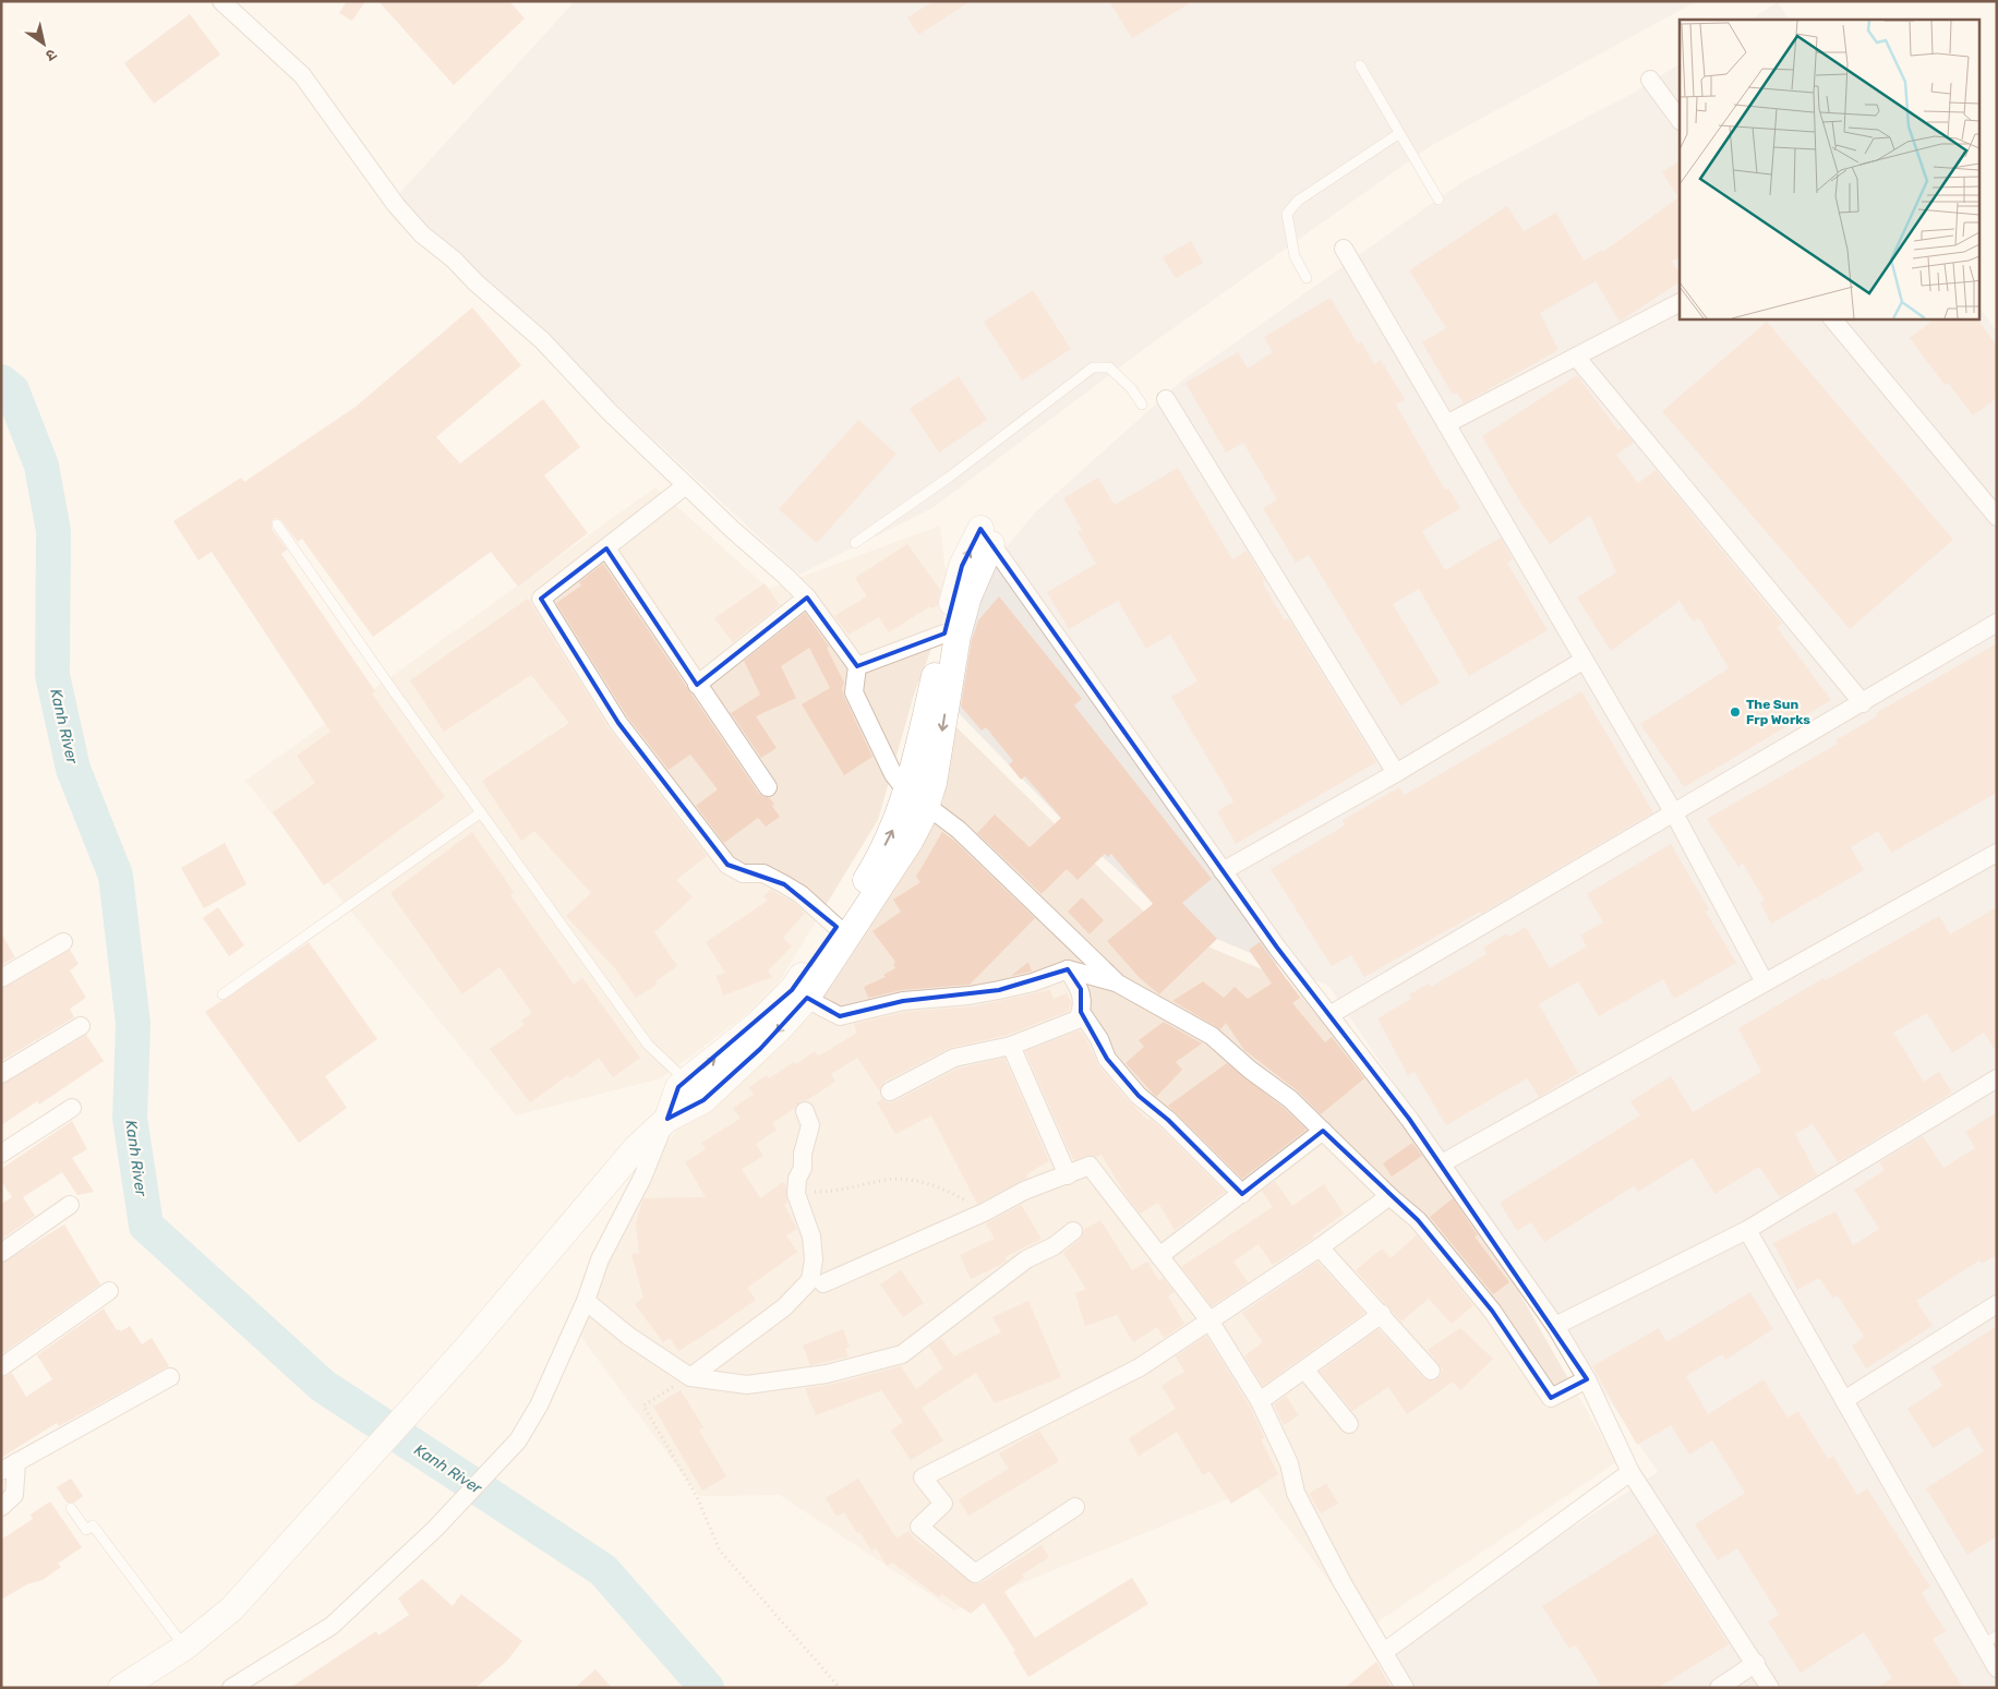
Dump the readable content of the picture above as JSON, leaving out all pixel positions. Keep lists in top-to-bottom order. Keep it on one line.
{"water":["Kanh River"],"places":["The Sun Frp Works"],"north":"bottom right"}
